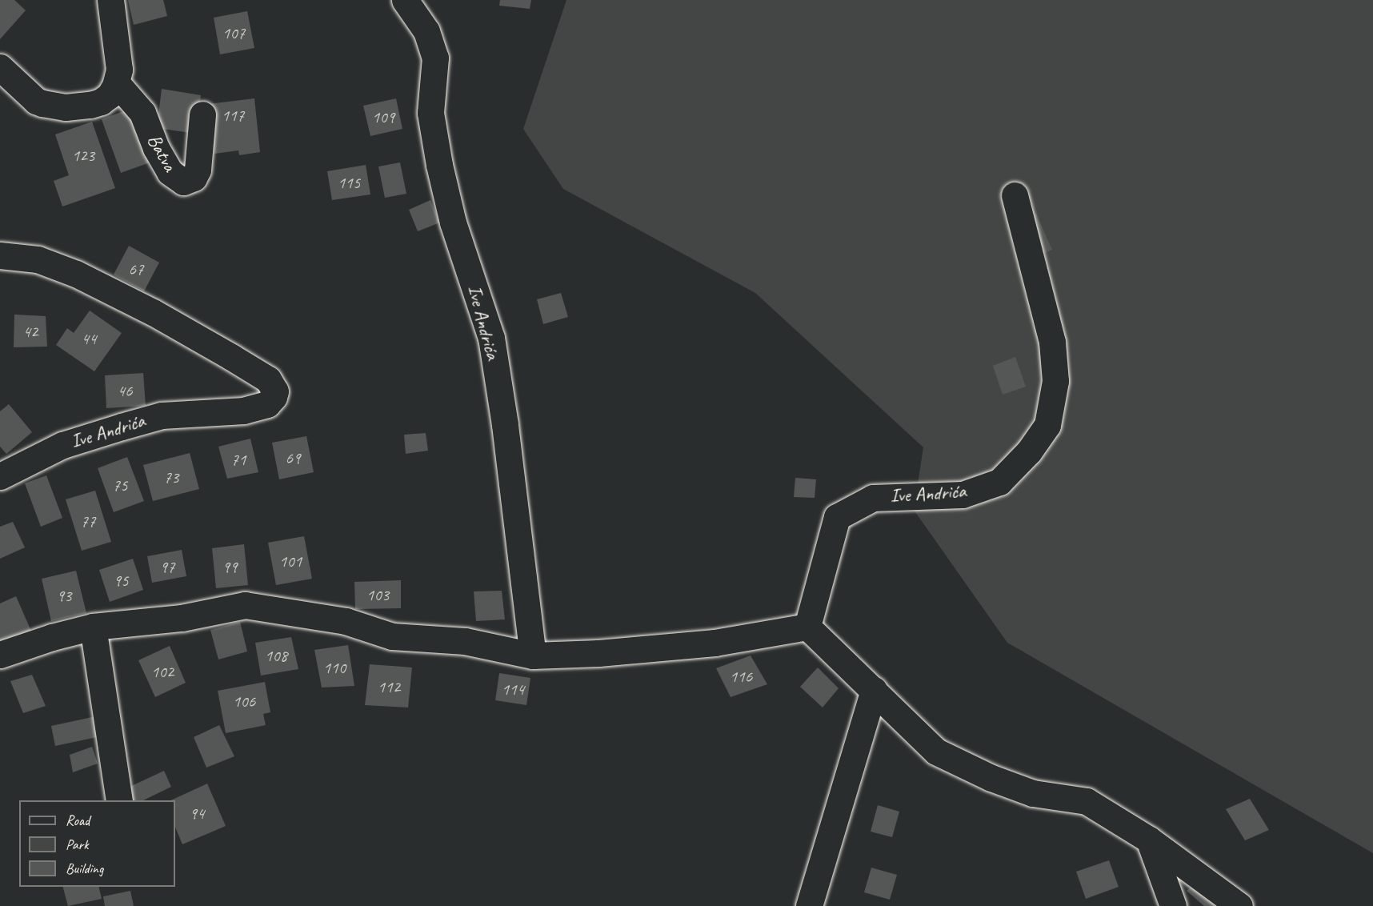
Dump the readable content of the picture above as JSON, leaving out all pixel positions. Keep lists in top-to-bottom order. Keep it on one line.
{"streets":{"street":["Batva","Ive Andrića"]},"house_numbers":["107","117","109","123","115","67","42","44","46","69","71","73","75","77","101","97","99","95","103","93","108","110","102","116","112","114","106","94"],"legend":["Road","Park","Building"]}
